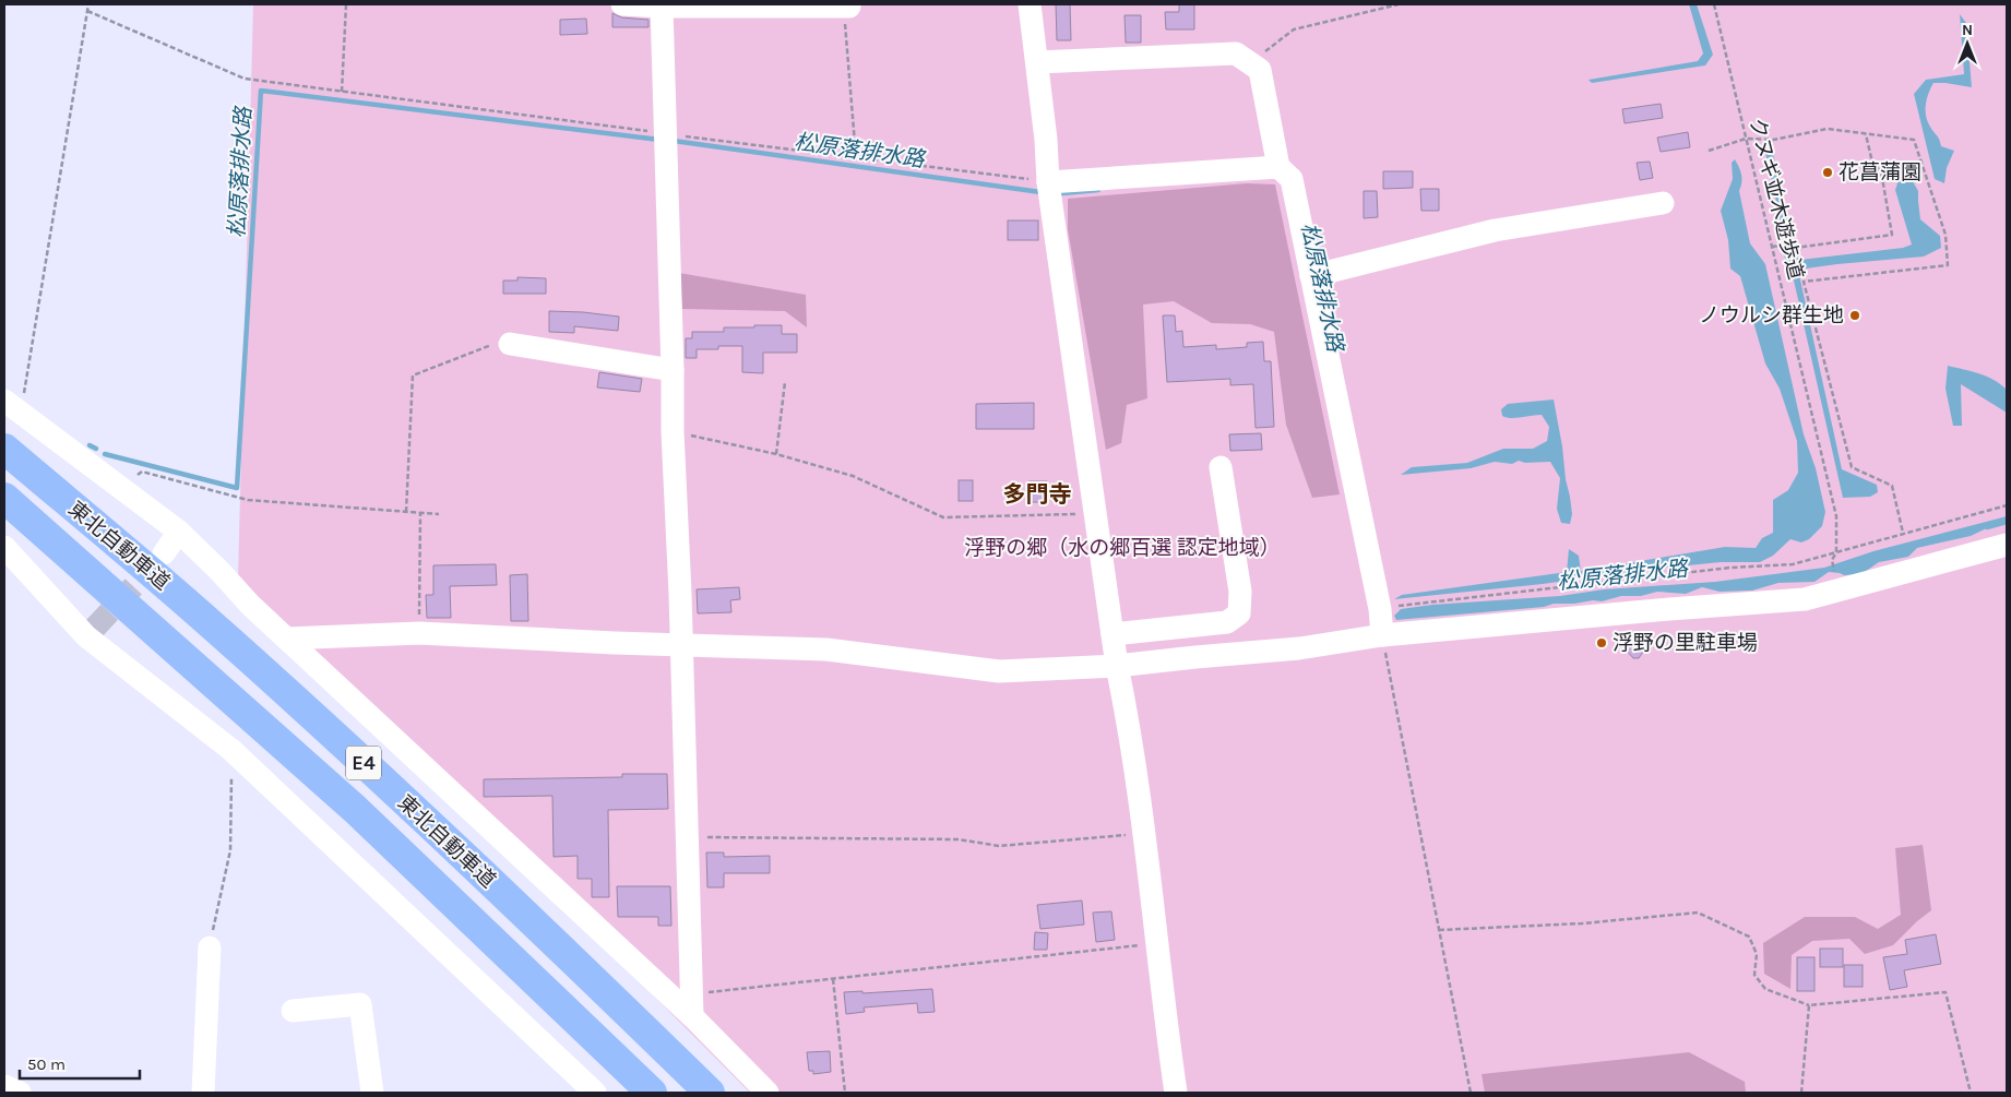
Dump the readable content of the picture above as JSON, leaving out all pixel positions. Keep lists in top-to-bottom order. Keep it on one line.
{"streets":{"highway":["東北自動車道","E4"],"path":["クヌギ並木遊歩道"]},"districts":["多門寺"],"water":["松原落排水路"],"parks":["浮野の郷（水の郷百選 認定地域）"],"places":["花菖蒲園","ノウルシ群生地","浮野の里駐車場"],"scale_bar":"50 m","north":"top"}
